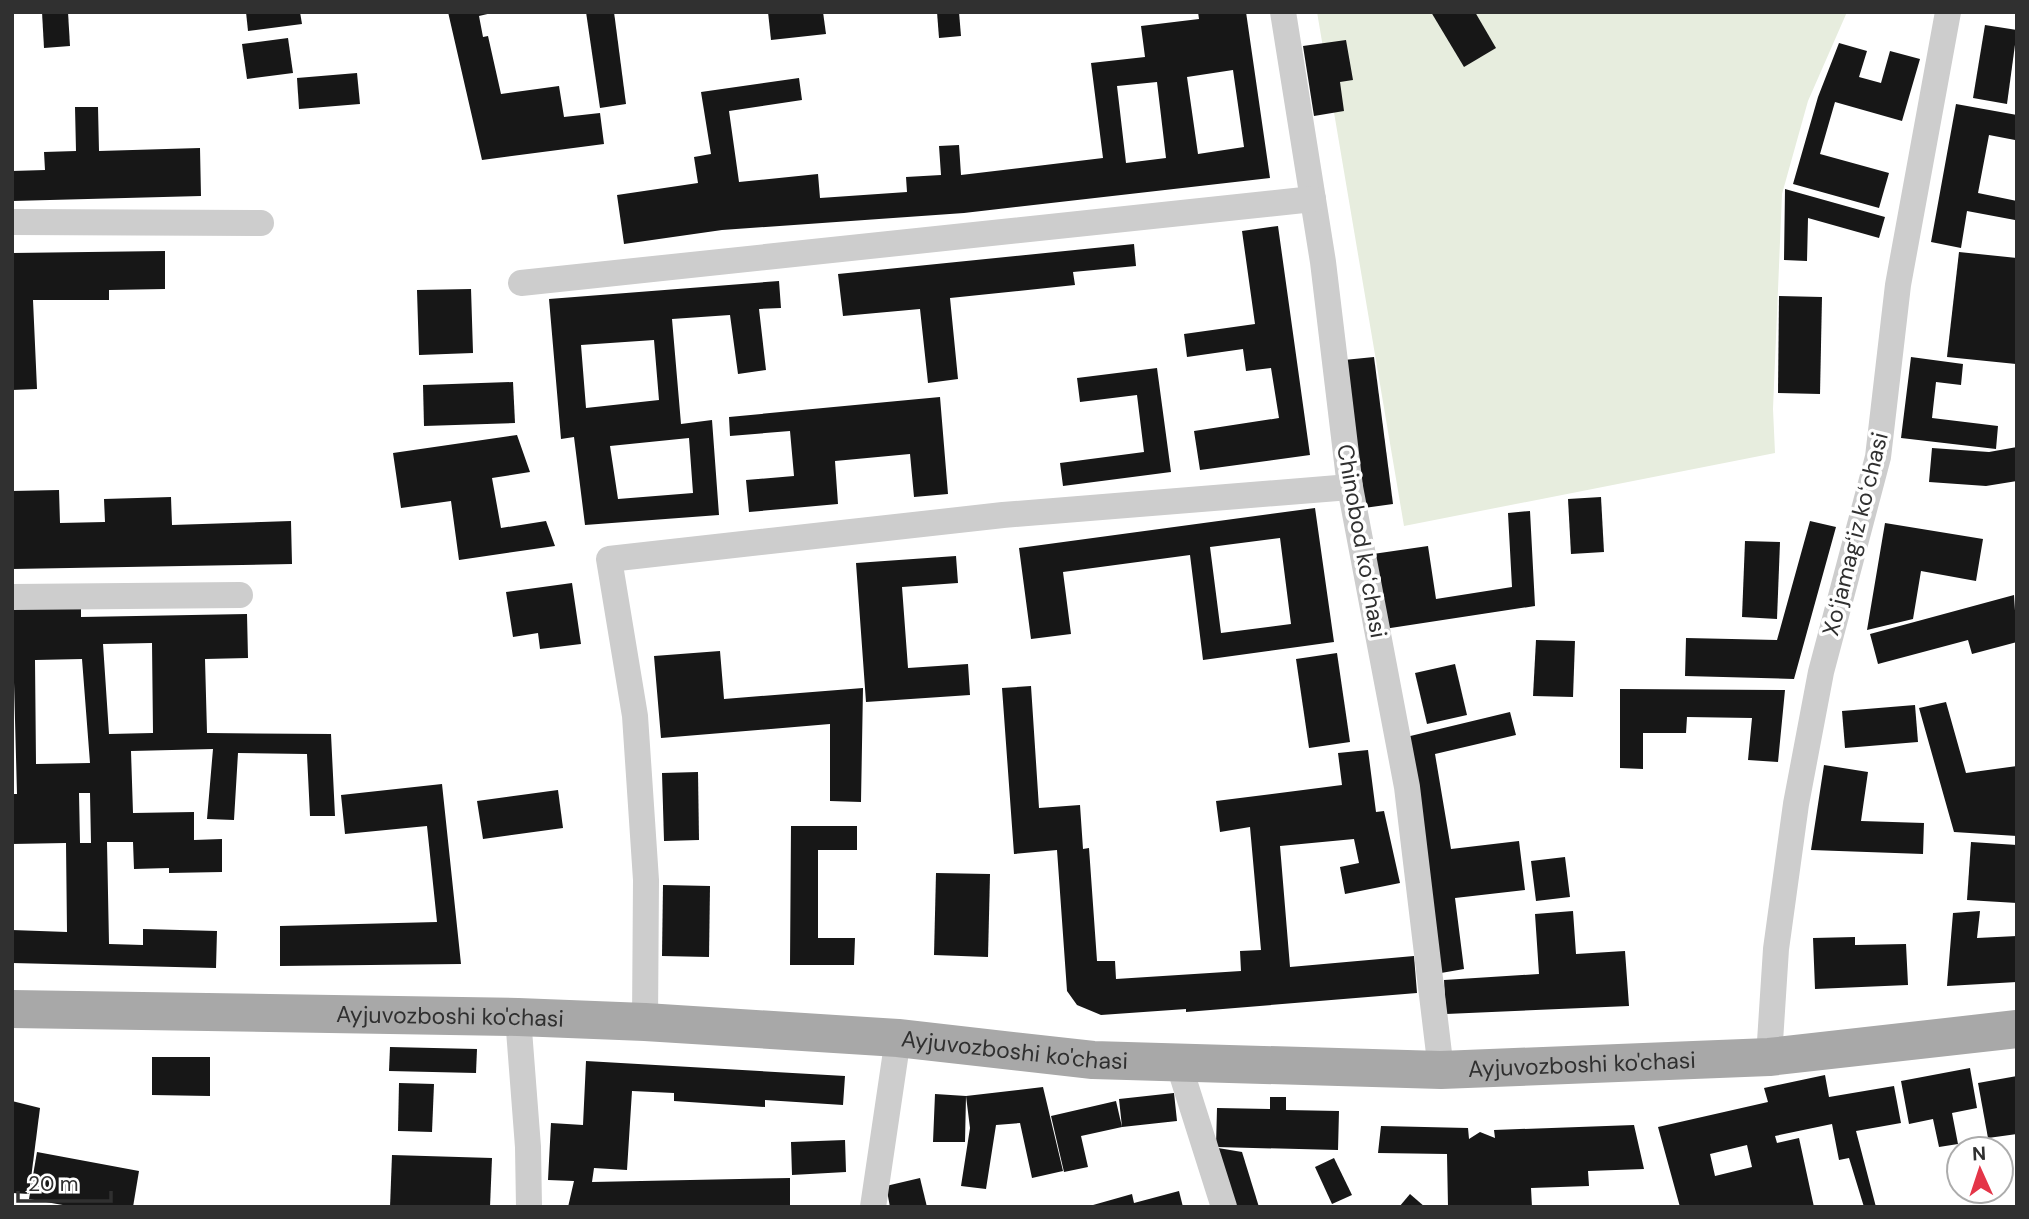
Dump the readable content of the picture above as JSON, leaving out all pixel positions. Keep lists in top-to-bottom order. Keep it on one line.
{"streets":{"main road":["Ayjuvozboshi ko'chasi"],"street":["Xoʻjamagʻiz koʻchasi","Chinobod koʻchasi"]},"crossings":[["Xoʻjamagʻiz koʻchasi","Ayjuvozboshi ko'chasi"],["Chinobod koʻchasi","Ayjuvozboshi ko'chasi"]],"scale_bar":"20 m","north":"top"}
